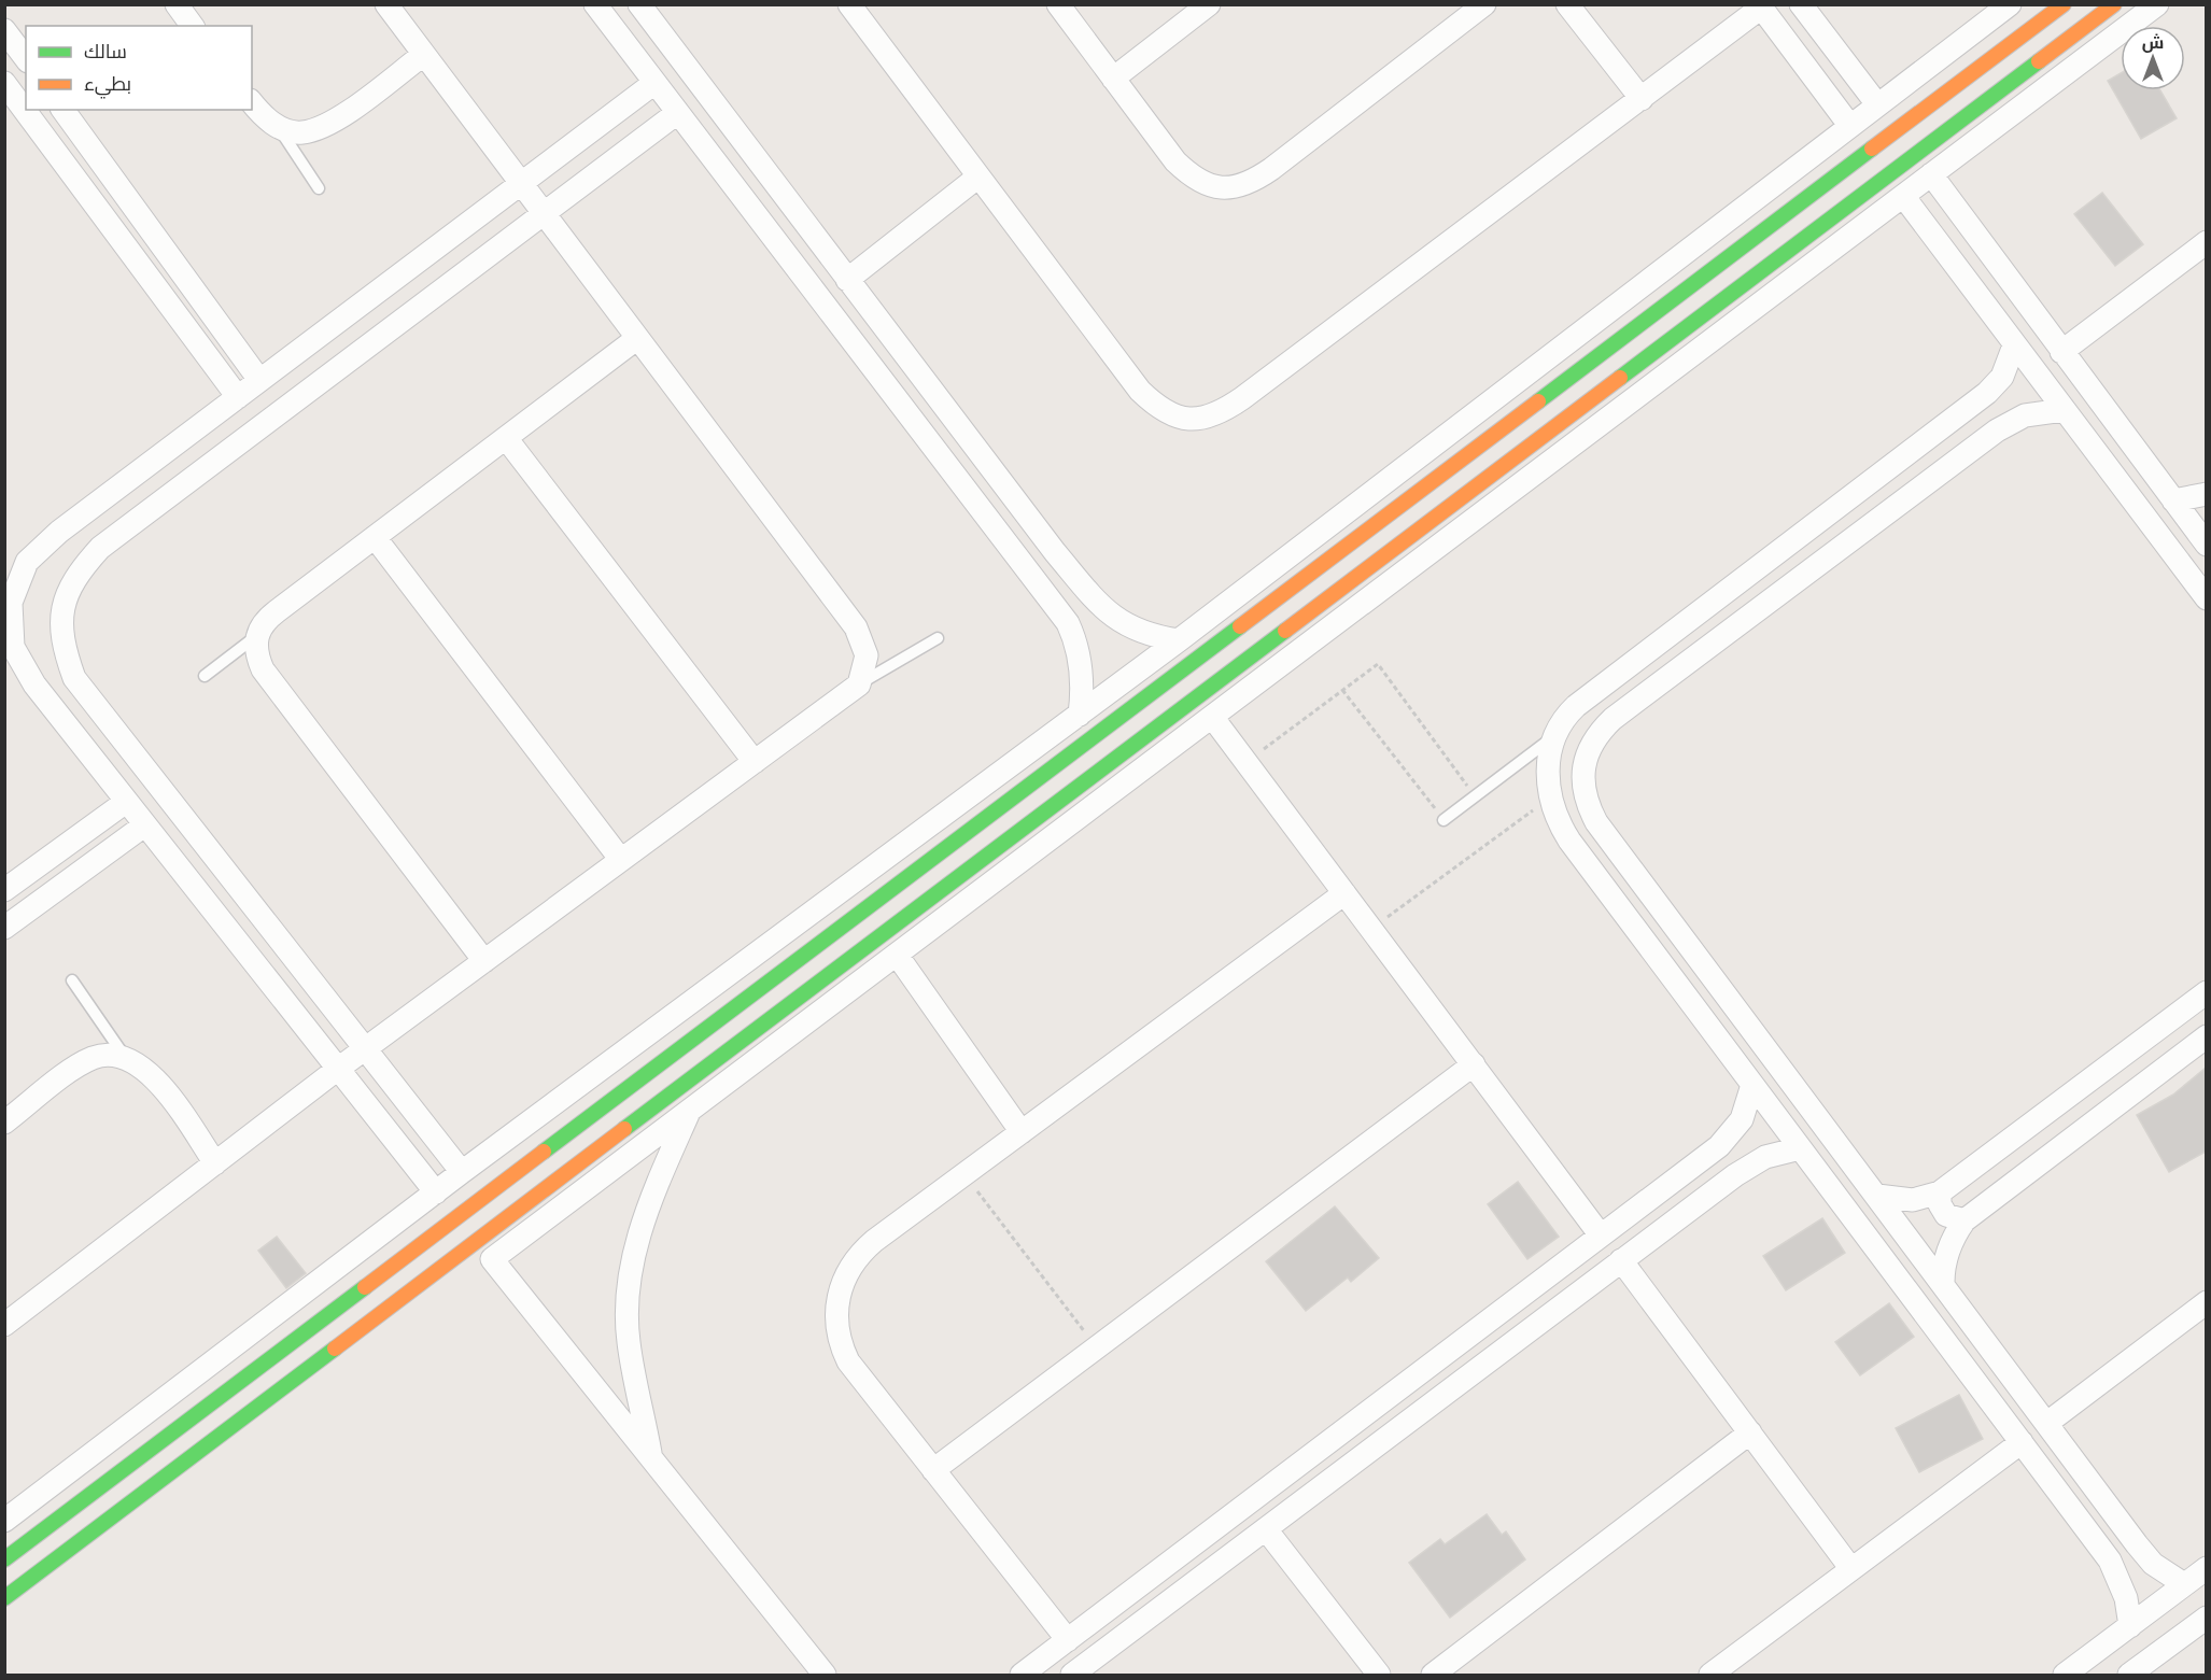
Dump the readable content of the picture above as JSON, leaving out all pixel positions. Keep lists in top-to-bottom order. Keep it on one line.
{"legend":["سالك","بطيء"],"north":"top"}
